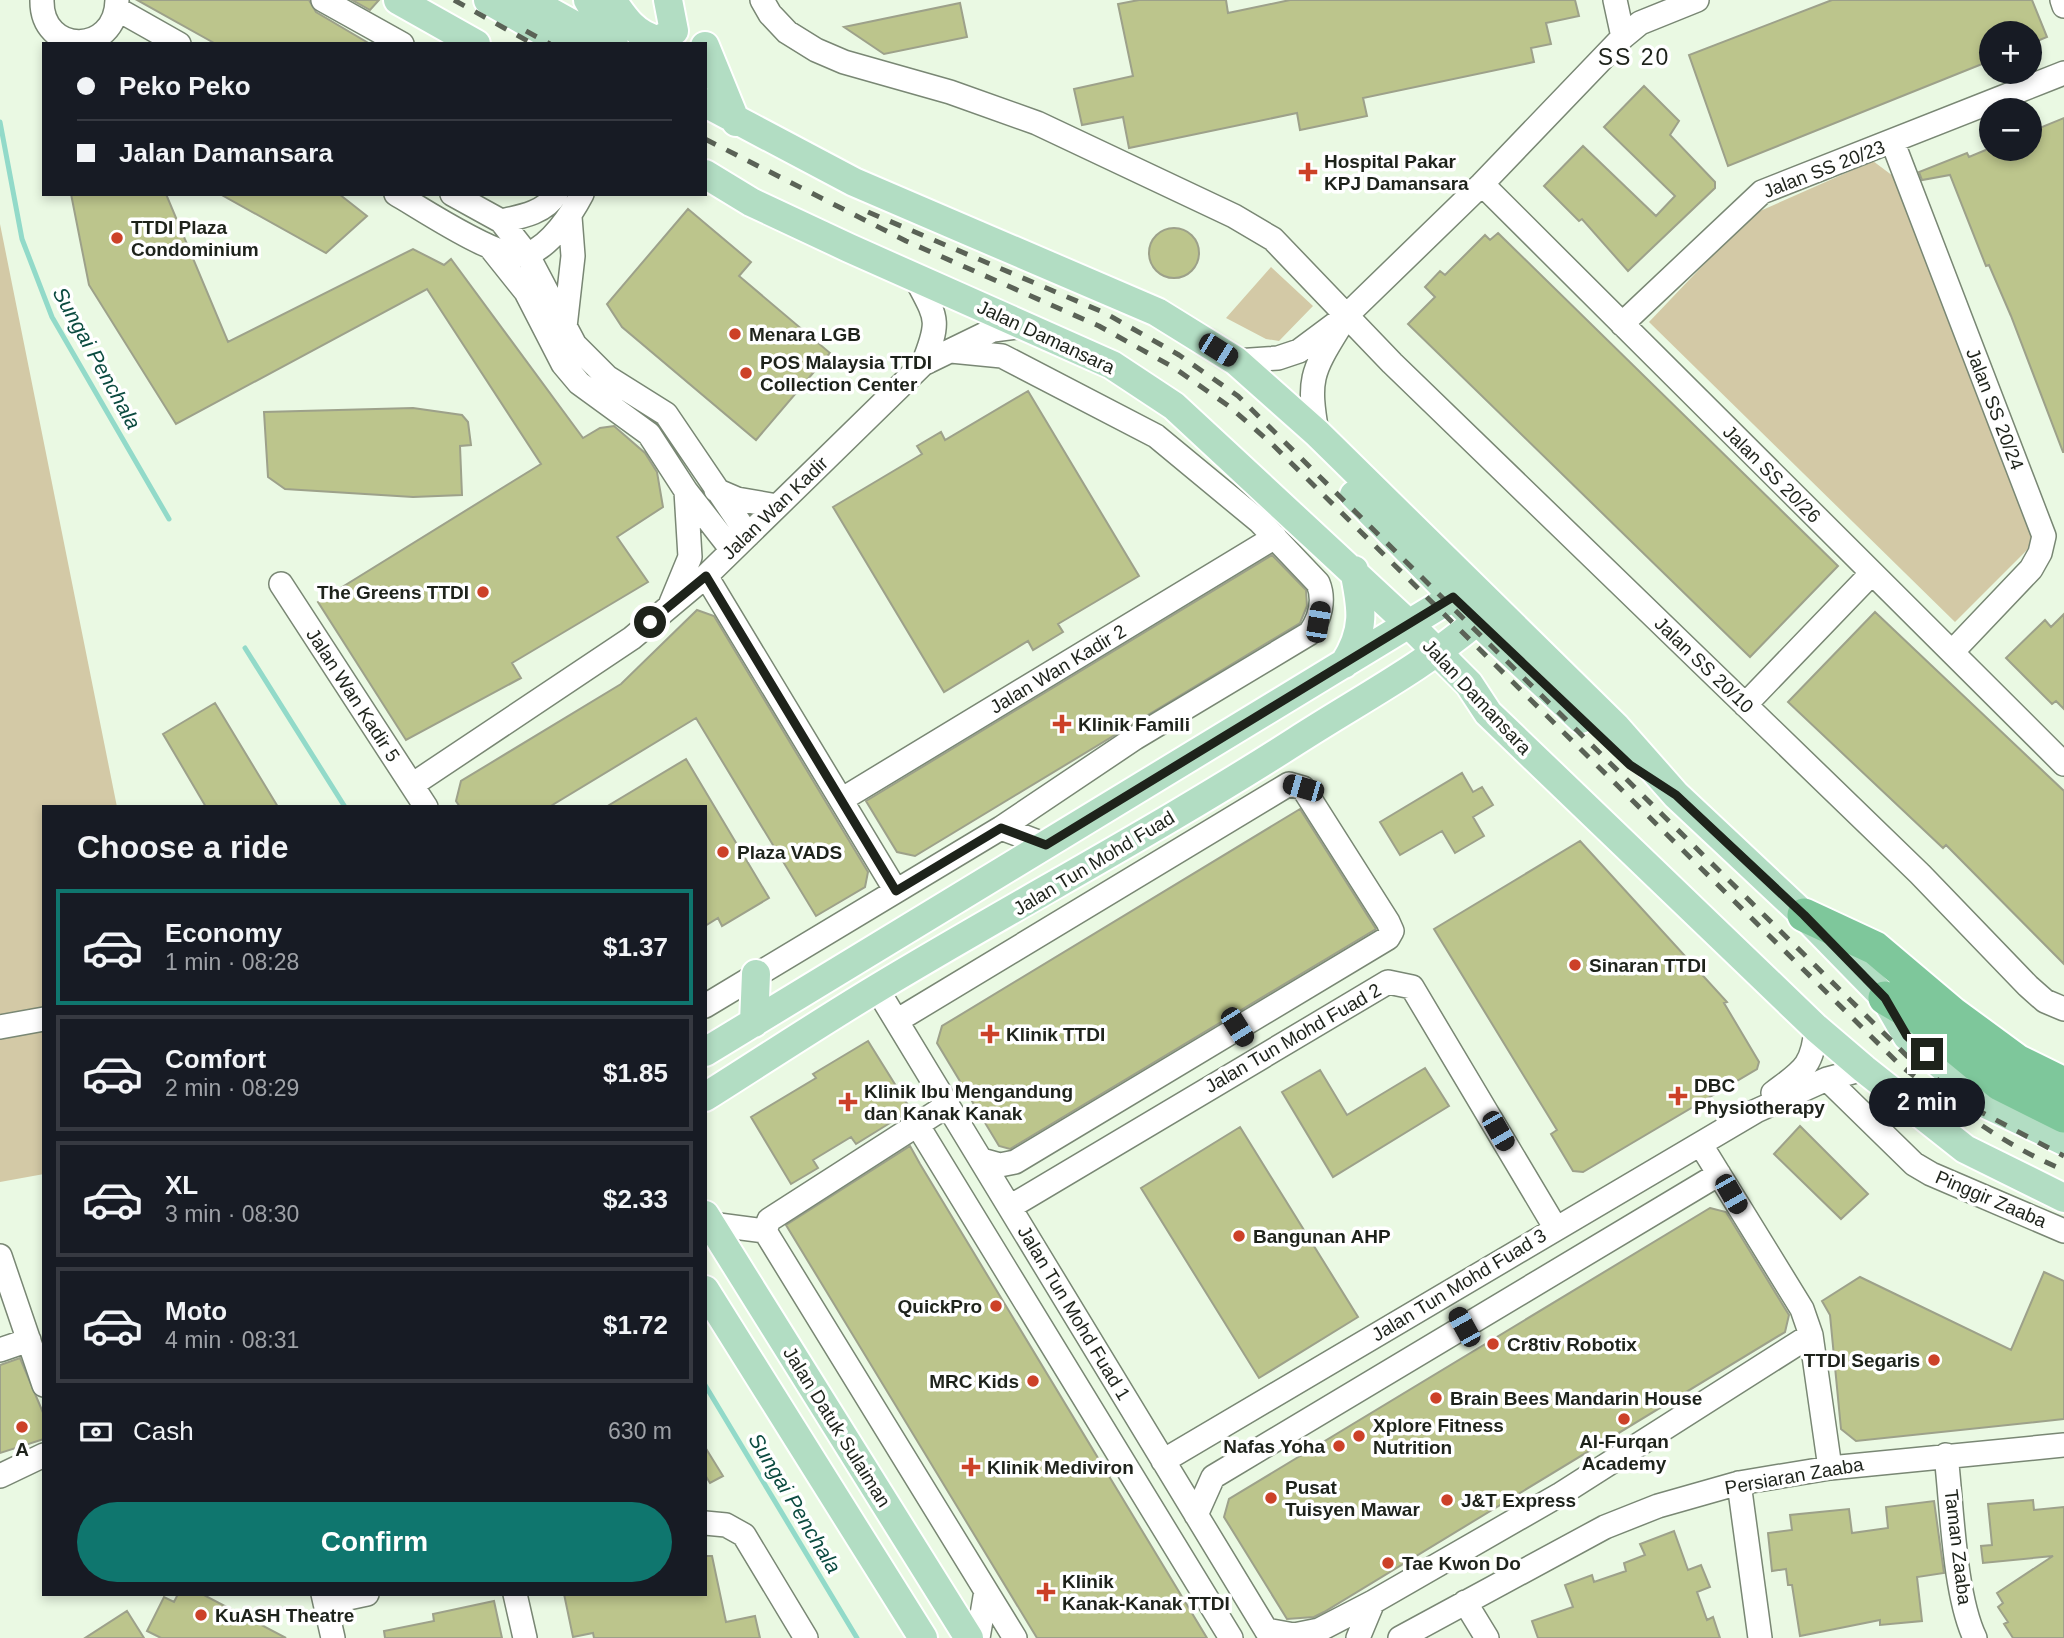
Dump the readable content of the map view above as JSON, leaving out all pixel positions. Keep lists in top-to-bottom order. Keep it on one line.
{"streets":{"main road":["Jalan Damansara","Jalan Tun Mohd Fuad","Jalan Datuk Sulaiman"],"street":["Jalan SS 20/23","Jalan SS 20/24","Jalan SS 20/26","Jalan Wan Kadir","Jalan SS 20/10","Jalan Wan Kadir 2","Jalan Wan Kadir 5","Jalan Tun Mohd Fuad 2","Pinggir Zaaba","Jalan Tun Mohd Fuad 3","Jalan Tun Mohd Fuad 1","Persiaran Zaaba","Taman Zaaba"]},"crossings":[["Jalan SS 20/23","Jalan SS 20/24"],["Jalan SS 20/23","Jalan SS 20/26"],["Jalan Damansara","Jalan Wan Kadir"],["Jalan Damansara","Jalan Tun Mohd Fuad"],["Jalan Damansara","Jalan Tun Mohd Fuad 3"],["Jalan SS 20/24","Jalan SS 20/26"],["Jalan Wan Kadir","Jalan Wan Kadir 5"],["Jalan Tun Mohd Fuad","Jalan Tun Mohd Fuad 2"],["Jalan Tun Mohd Fuad","Jalan Tun Mohd Fuad 1"],["Jalan Tun Mohd Fuad 2","Jalan Tun Mohd Fuad 3"],["Jalan Tun Mohd Fuad 2","Jalan Tun Mohd Fuad 1"],["Pinggir Zaaba","Jalan Tun Mohd Fuad 3"],["Jalan Tun Mohd Fuad 3","Jalan Tun Mohd Fuad 1"],["Persiaran Zaaba","Taman Zaaba"]],"districts":["SS 20"],"water":["Sungai Penchala"],"places":{"health":["Hospital Pakar KPJ Damansara","Klinik Famili","Klinik TTDI","DBC Physiotherapy","Klinik Ibu Mengandung dan Kanak Kanak","Klinik Mediviron","Klinik Kanak-Kanak TTDI"],"other":["TTDI Plaza Condominium","Menara LGB","POS Malaysia TTDI Collection Center","The Greens TTDI","Plaza VADS","Sinaran TTDI","Bangunan AHP","QuickPro","Cr8tiv Robotix","TTDI Segaris","MRC Kids","Brain Bees Mandarin House","Al-Furqan Academy","A","Xplore Fitness Nutrition","Nafas Yoha","Pusat Tuisyen Mawar","J&T Express","Tae Kwon Do","KuASH Theatre"]},"page":{"map_buttons":["+","−"],"banner":["Peko Peko","Jalan Damansara"],"heading":"Choose a ride","list":[{"name":"Economy","note":"1 min · 08:28","value":"$1.37"},{"name":"Comfort","note":"2 min · 08:29","value":"$1.85"},{"name":"XL","note":"3 min · 08:30","value":"$2.33"},{"name":"Moto","note":"4 min · 08:31","value":"$1.72"}],"bubble":"2 min","pay":["Cash","630 m"],"buttons":"Confirm"}}
